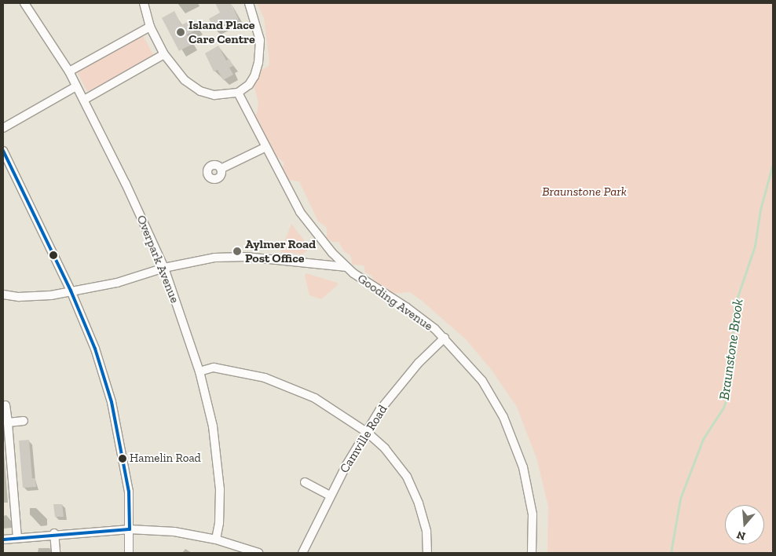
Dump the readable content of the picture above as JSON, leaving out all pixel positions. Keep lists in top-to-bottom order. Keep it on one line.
{"streets":{"street":["Overpark Avenue","Gooding Avenue","Camville Road"]},"crossings":[["Gooding Avenue","Camville Road"]],"water":["Braunstone Brook"],"parks":["Braunstone Park"],"places":["Island Place Care Centre","Aylmer Road Post Office","Hamelin Road"],"north":"bottom"}
